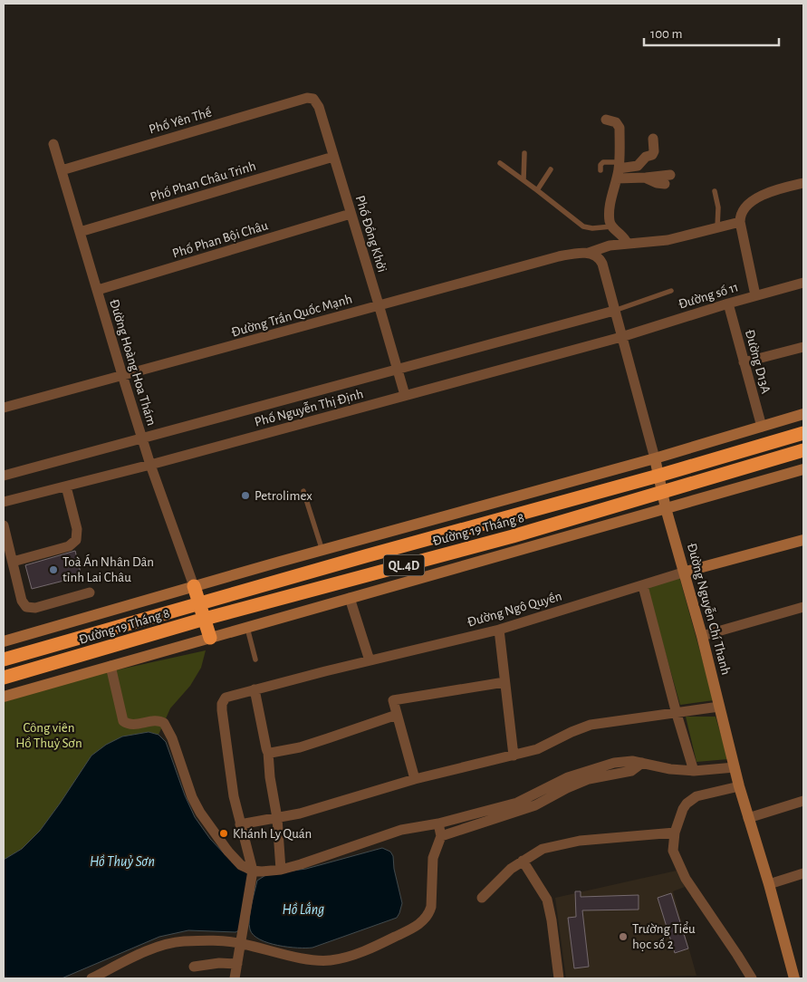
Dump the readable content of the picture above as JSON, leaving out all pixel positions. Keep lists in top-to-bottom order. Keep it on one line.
{"streets":{"highway":["Đường 19 Tháng 8","QL.4D"],"street":["Phố Yên Thế","Phố Phan Châu Trinh","Phố Đồng Khởi","Phố Phan Bội Châu","Đường số 11","Đường Trần Quốc Mạnh","Đường D13A","Đường Hoàng Hoa Thám","Phố Nguyễn Thị Định","Đường Ngô Quyền","Đường Nguyễn Chí Thanh"]},"crossings":[["Phố Yên Thế","Phố Đồng Khởi"],["Phố Yên Thế","Đường Hoàng Hoa Thám"],["Phố Phan Châu Trinh","Phố Đồng Khởi"],["Phố Phan Châu Trinh","Đường Hoàng Hoa Thám"],["Phố Đồng Khởi","Phố Phan Bội Châu"],["Phố Đồng Khởi","Đường Trần Quốc Mạnh"],["Phố Đồng Khởi","Phố Nguyễn Thị Định"],["Phố Phan Bội Châu","Đường Hoàng Hoa Thám"],["Đường số 11","Đường D13A"],["Đường số 11","Phố Nguyễn Thị Định"],["Đường số 11","Đường Nguyễn Chí Thanh"],["Đường Trần Quốc Mạnh","Đường Hoàng Hoa Thám"],["Đường Trần Quốc Mạnh","Đường Nguyễn Chí Thanh"],["Đường D13A","Đường 19 Tháng 8"],["Đường Hoàng Hoa Thám","Phố Nguyễn Thị Định"],["Đường Hoàng Hoa Thám","Đường 19 Tháng 8"],["Phố Nguyễn Thị Định","Đường Nguyễn Chí Thanh"],["Đường 19 Tháng 8","Đường Nguyễn Chí Thanh"],["Đường Ngô Quyền","Đường Nguyễn Chí Thanh"]],"water":["Hồ Thuỷ Sơn","Hồ Lắng"],"parks":["Công viên Hồ Thuỷ Sơn"],"places":["Petrolimex","Toà Án Nhân Dân tỉnh Lai Châu","Khánh Ly Quán","Trường Tiểu học số 2"],"scale_bar":"100 m"}
